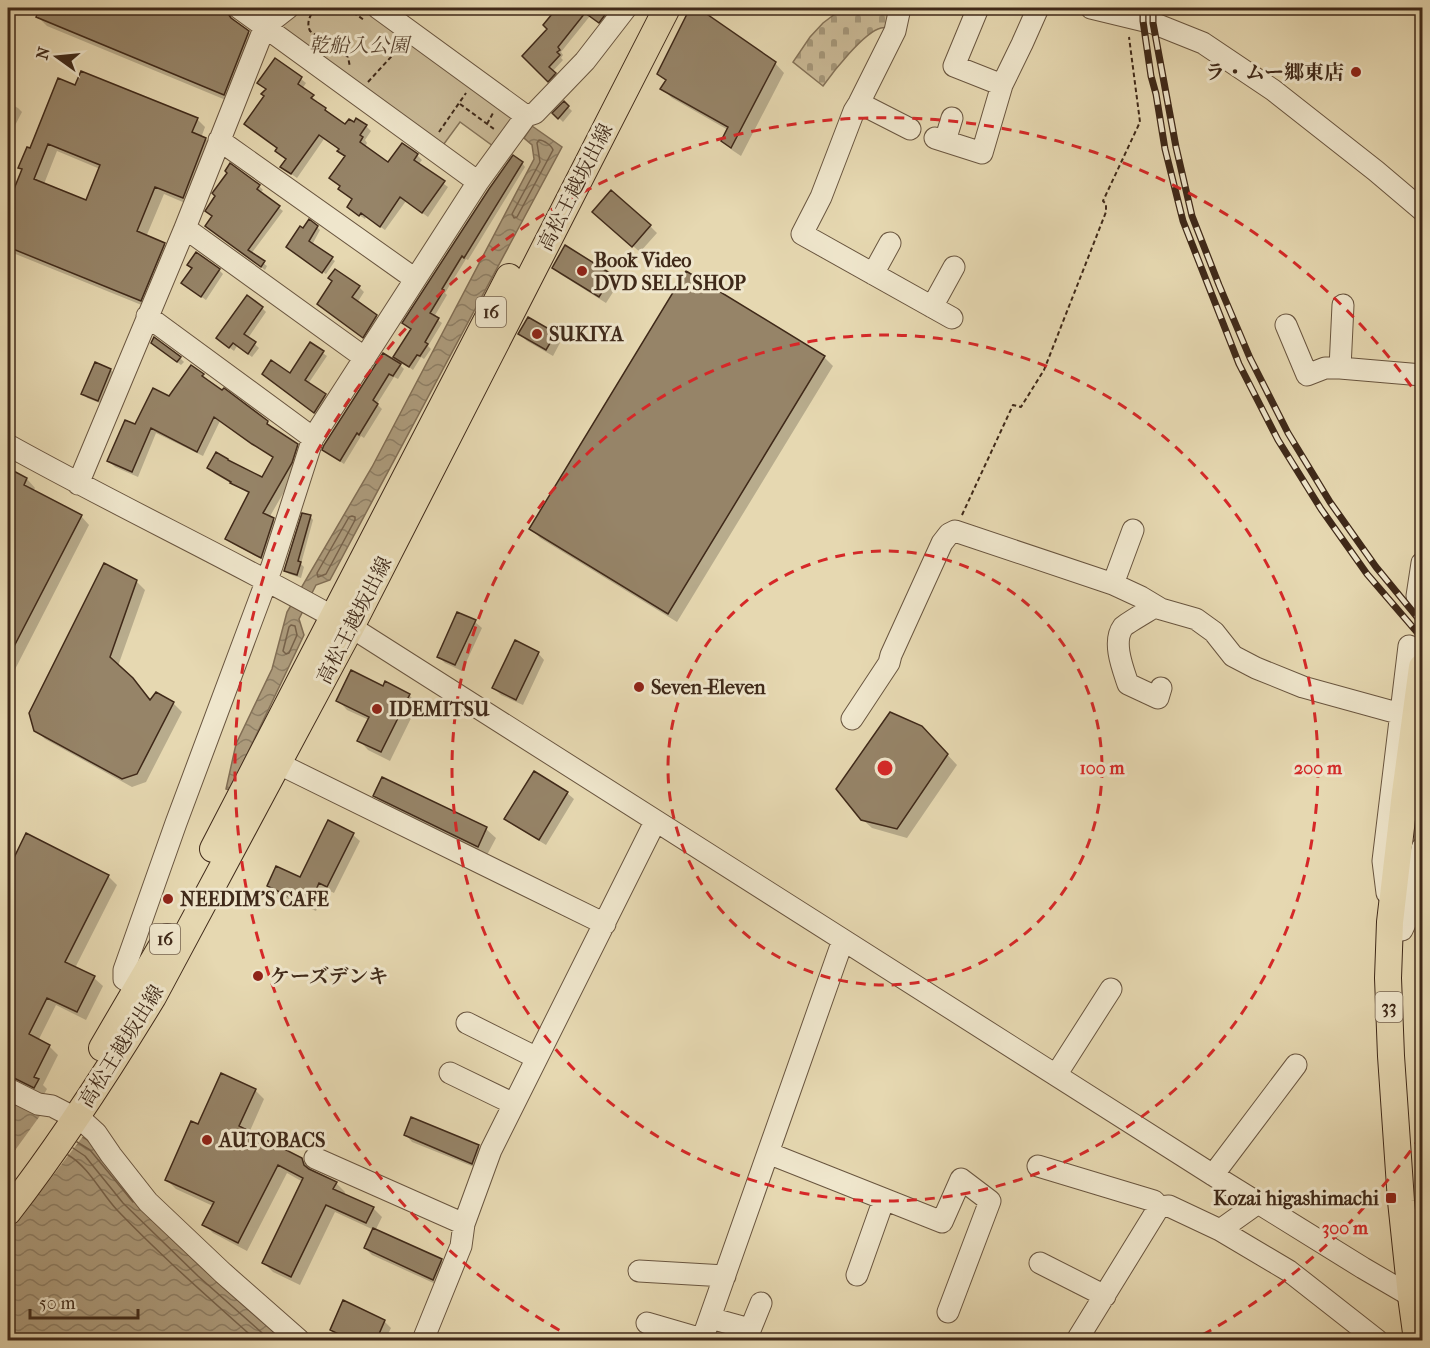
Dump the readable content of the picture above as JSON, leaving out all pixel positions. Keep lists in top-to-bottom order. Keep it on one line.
{"streets":{"main road":["高松王越坂出線","16","33"]},"parks":["乾船入公園"],"places":{"other":["ラ・ムー郷東店","Book Video DVD SELL SHOP","SUKIYA","Seven-Eleven","IDEMITSU","NEEDIM'S CAFE","ケーズデンキ","AUTOBACS"],"transit":["Kozai higashimachi"]},"scale_bar":"50 m","north":"left","rings":["100 m","200 m","300 m"]}
